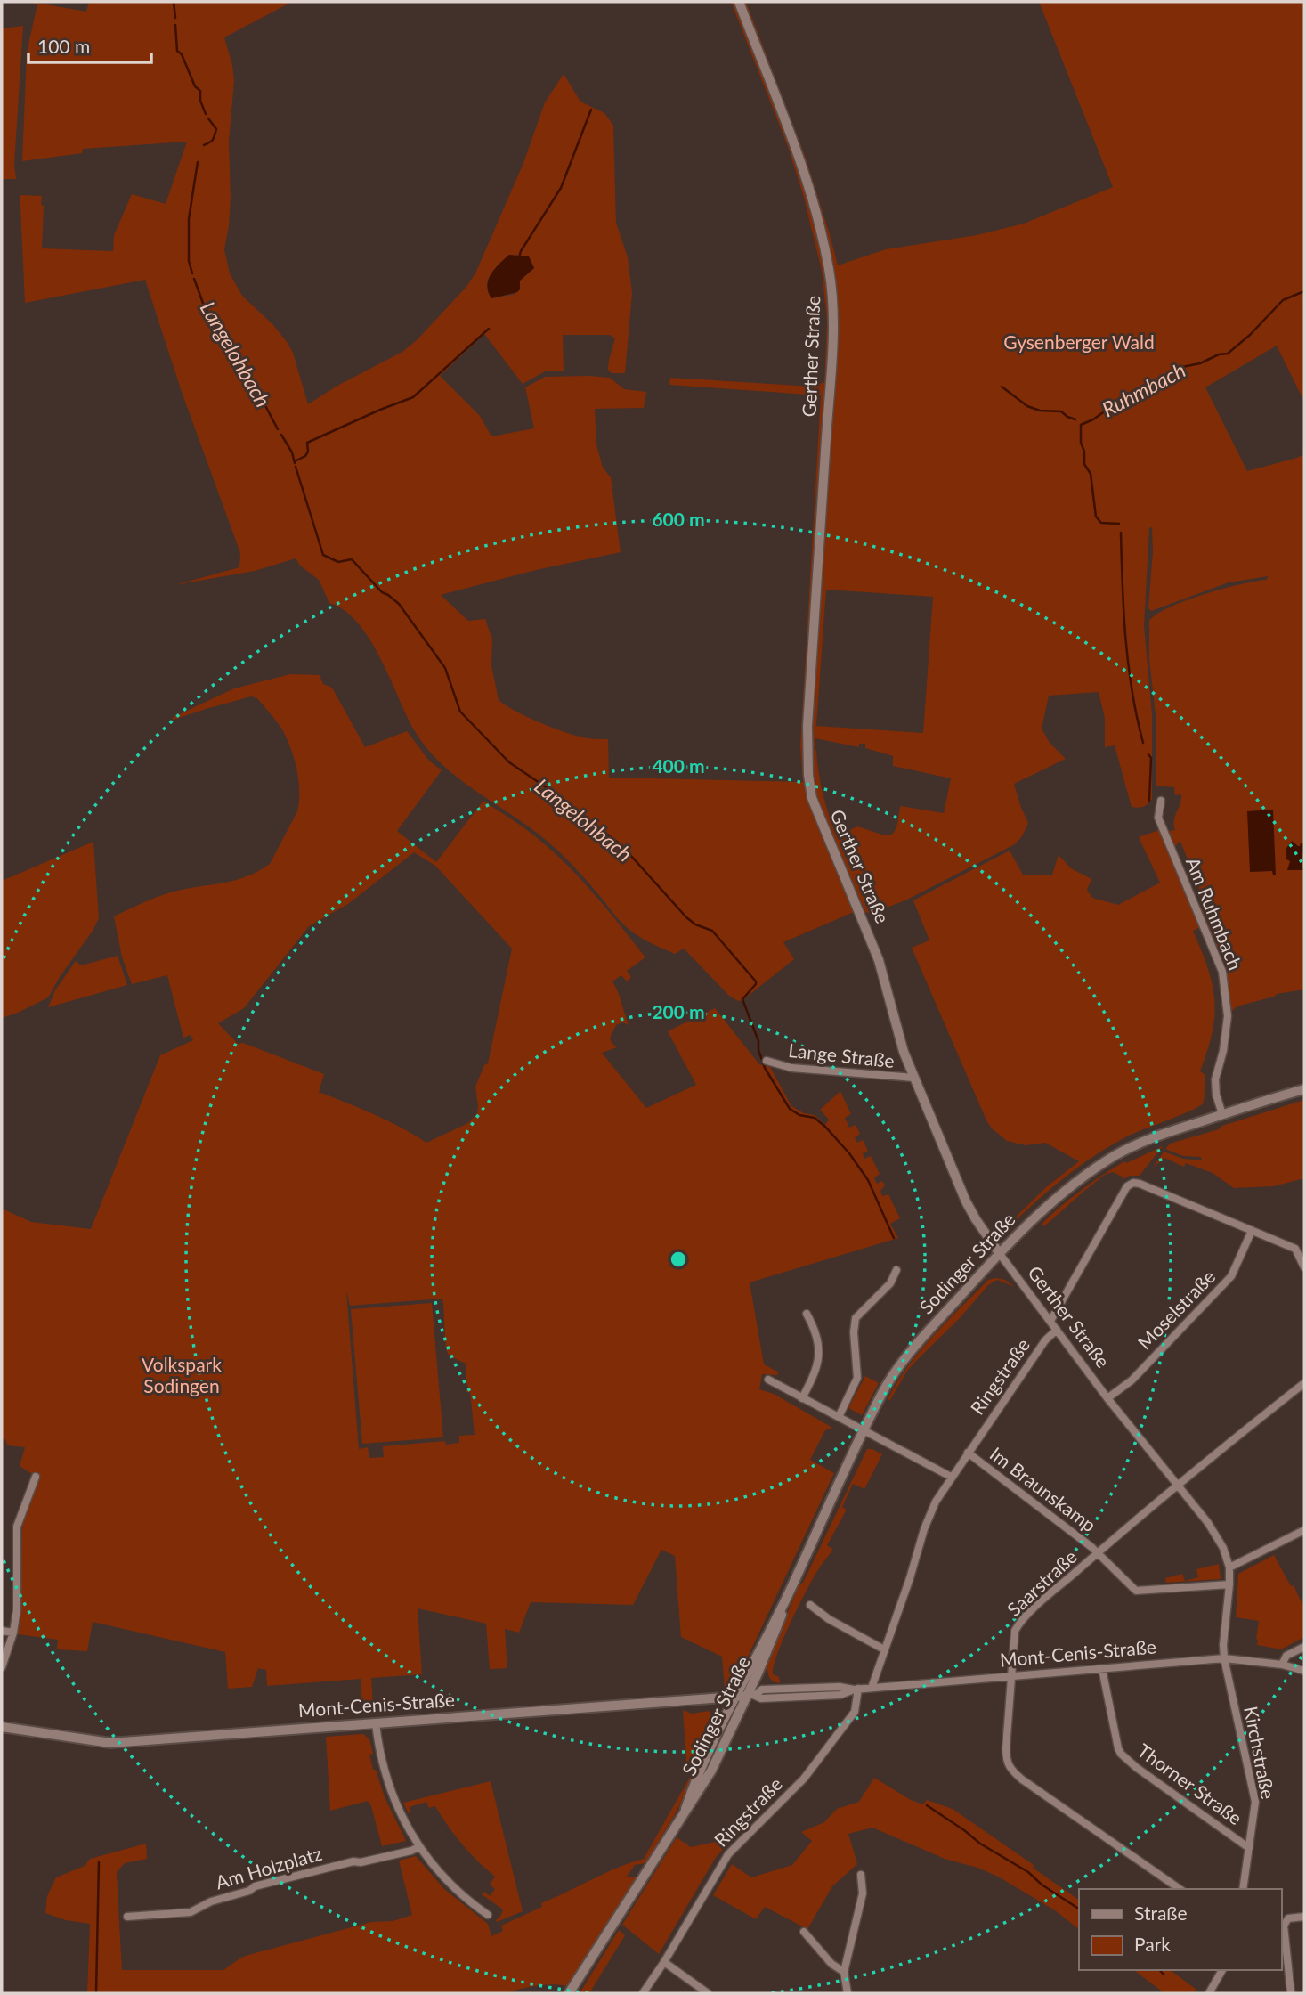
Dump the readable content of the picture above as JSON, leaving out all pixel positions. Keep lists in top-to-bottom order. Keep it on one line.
{"streets":{"main road":["Sodinger Straße","Mont-Cenis-Straße"],"street":["Gerther Straße","Am Ruhmbach","Lange Straße","Moselstraße","Ringstraße","Im Braunskamp","Saarstraße","Kirchstraße","Thorner Straße","Am Holzplatz"]},"crossings":[["Gerther Straße","Lange Straße"],["Gerther Straße","Sodinger Straße"],["Gerther Straße","Moselstraße"],["Gerther Straße","Ringstraße"],["Gerther Straße","Im Braunskamp"],["Gerther Straße","Saarstraße"],["Gerther Straße","Mont-Cenis-Straße"],["Gerther Straße","Kirchstraße"],["Am Ruhmbach","Sodinger Straße"],["Sodinger Straße","Mont-Cenis-Straße"],["Ringstraße","Im Braunskamp"],["Ringstraße","Mont-Cenis-Straße"],["Im Braunskamp","Saarstraße"],["Saarstraße","Mont-Cenis-Straße"],["Mont-Cenis-Straße","Kirchstraße"],["Mont-Cenis-Straße","Thorner Straße"],["Kirchstraße","Thorner Straße"]],"water":["Langelohbach","Ruhmbach"],"parks":["Gysenberger Wald","Volkspark Sodingen"],"legend":["Straße","Park"],"scale_bar":"100 m","rings":["600 m","400 m","200 m"]}
